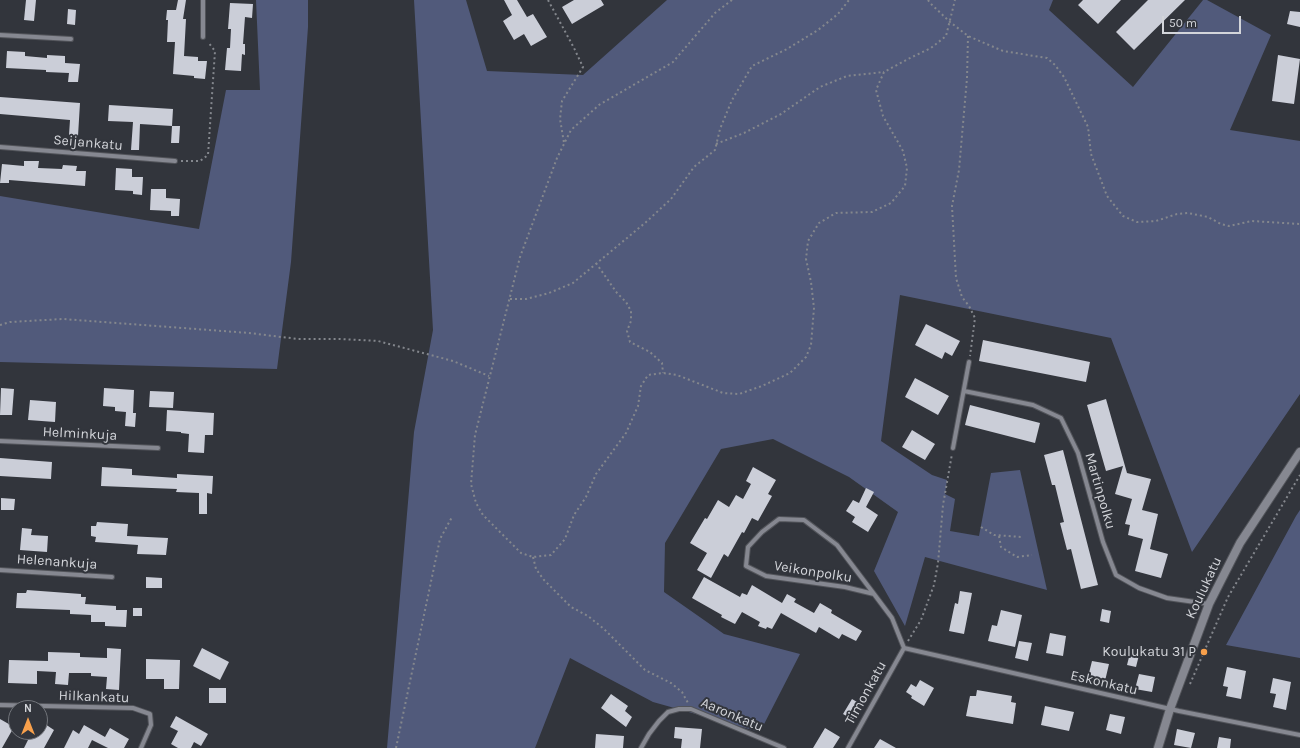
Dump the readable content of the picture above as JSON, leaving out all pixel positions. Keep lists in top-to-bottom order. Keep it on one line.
{"streets":{"street":["Seijankatu","Helminkuja","Martinpolku","Helenankuja","Veikonpolku","Koulukatu","Eskonkatu","Timonkatu","Hilkankatu","Aaronkatu"]},"crossings":[["Martinpolku","Koulukatu"],["Veikonpolku","Eskonkatu"],["Veikonpolku","Timonkatu"],["Koulukatu","Eskonkatu"],["Eskonkatu","Timonkatu"]],"places":["Koulukatu 31 P"],"scale_bar":"50 m","north":"top"}
